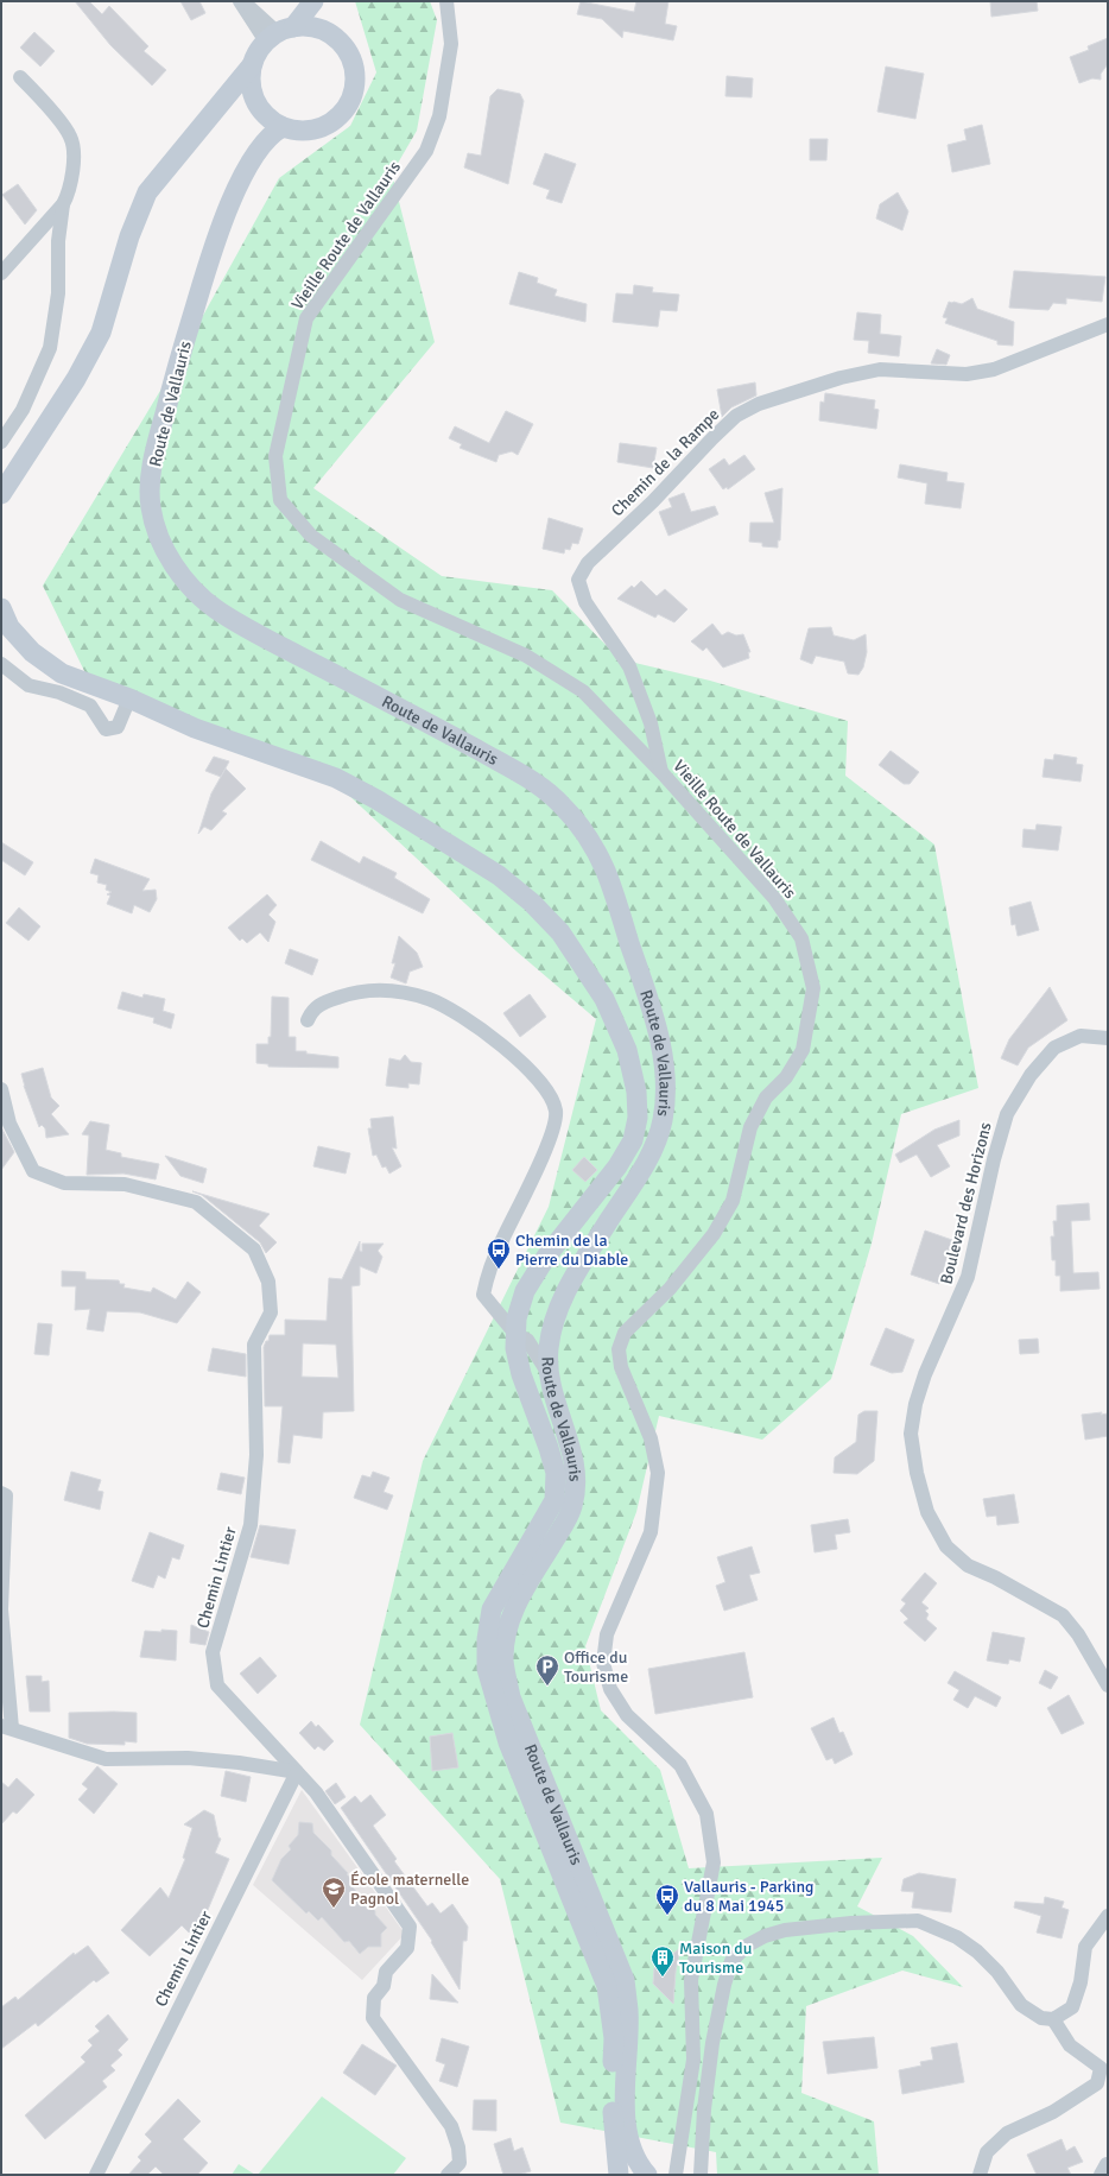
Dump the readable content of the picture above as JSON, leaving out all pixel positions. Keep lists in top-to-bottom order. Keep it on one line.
{"streets":{"main road":["Route de Vallauris"],"street":["Vieille Route de Vallauris","Chemin de la Rampe","Boulevard des Horizons","Chemin Lintier"]},"crossings":[["Vieille Route de Vallauris","Chemin de la Rampe"]],"places":{"bus stop":["Chemin de la Pierre du Diable","Vallauris - Parking du 8 Mai 1945"],"parking":["Office du Tourisme"],"school or university":["École maternelle Pagnol"],"building":["Maison du Tourisme"]}}
